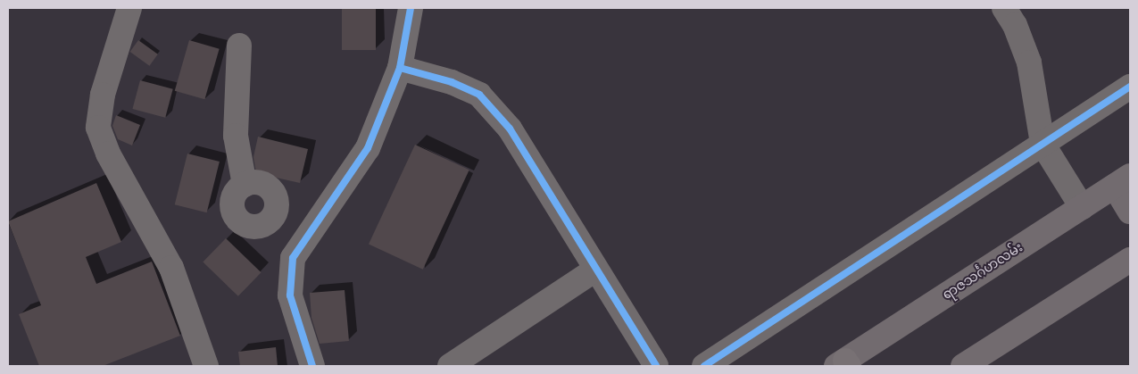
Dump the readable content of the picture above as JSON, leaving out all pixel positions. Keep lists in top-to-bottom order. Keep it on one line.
{"streets":{"main road":["ရာဇသင်္ဂဟလမ်း"]}}
